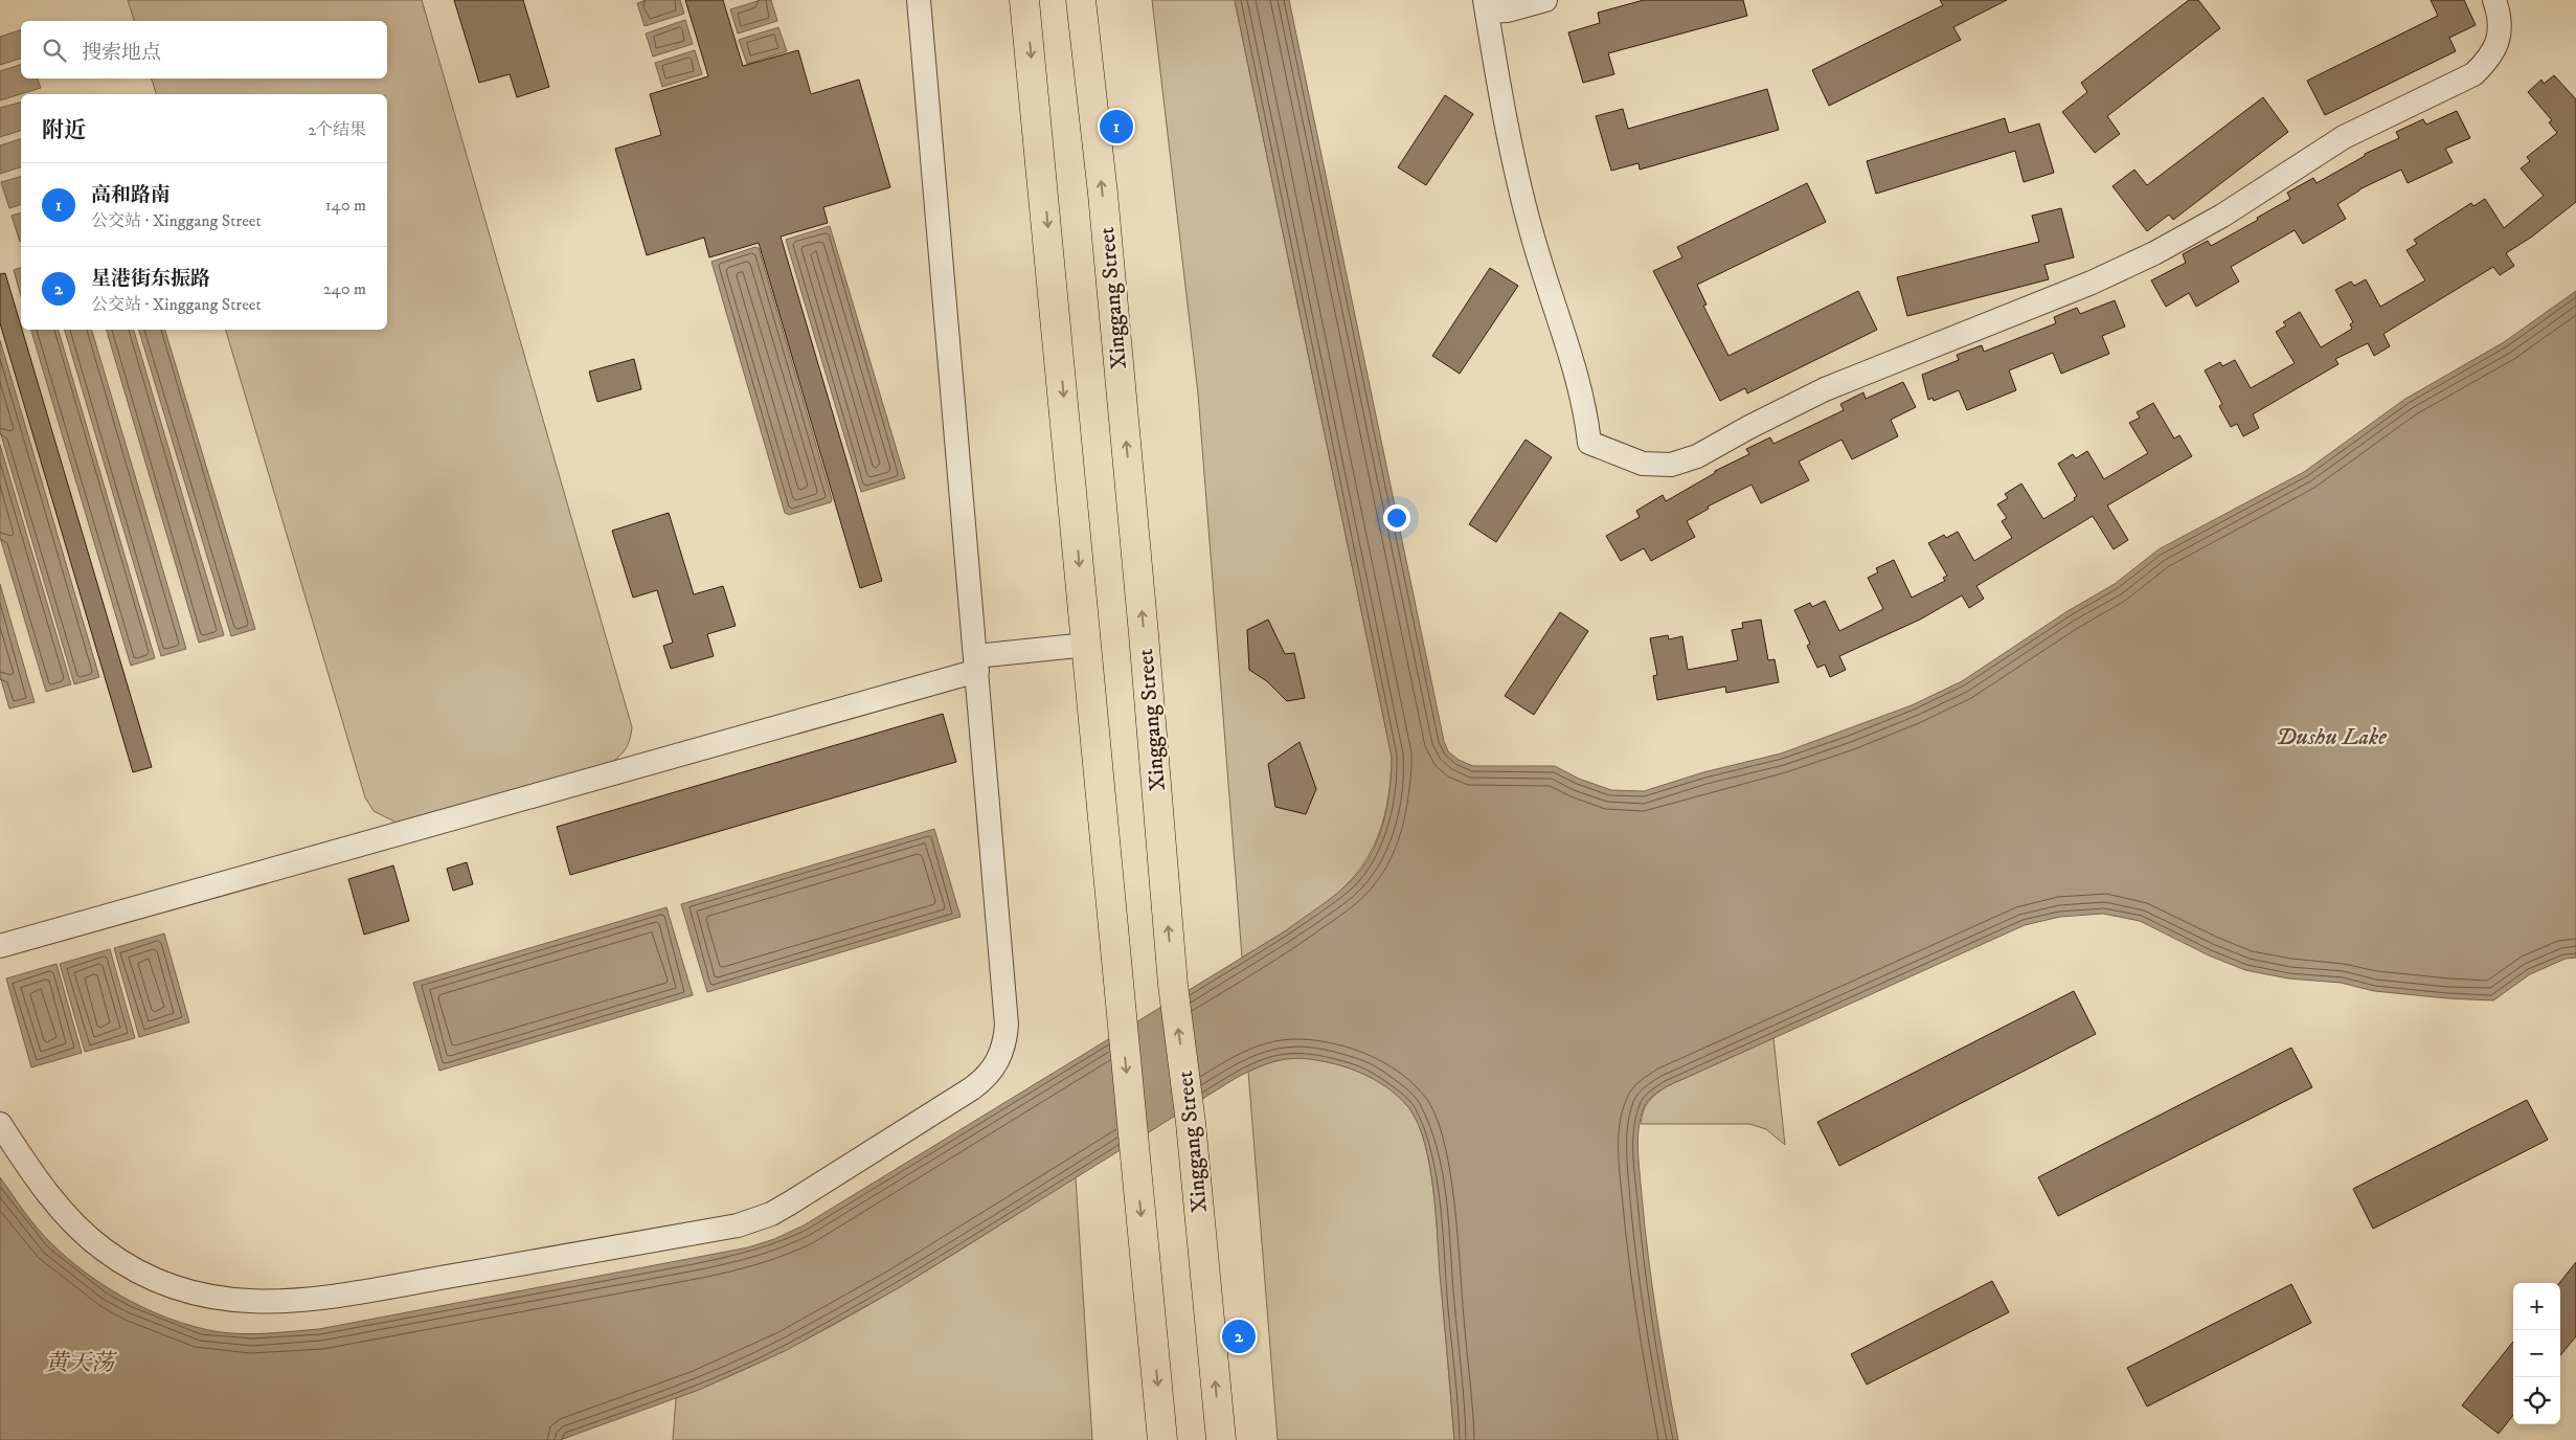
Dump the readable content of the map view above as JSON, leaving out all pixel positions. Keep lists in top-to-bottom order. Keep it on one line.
{"streets":{"main road":["Xinggang Street"]},"water":["Dushu Lake","黄天荡"],"page":{"search":"搜索地点","heading":["附近","2个结果"],"pins":["1","2"],"list":[{"mark":"1","name":"高和路南","note":"公交站 · Xinggang Street","value":"140 m"},{"mark":"2","name":"星港街东振路","note":"公交站 · Xinggang Street","value":"240 m"}],"map_buttons":["+","−"]}}
